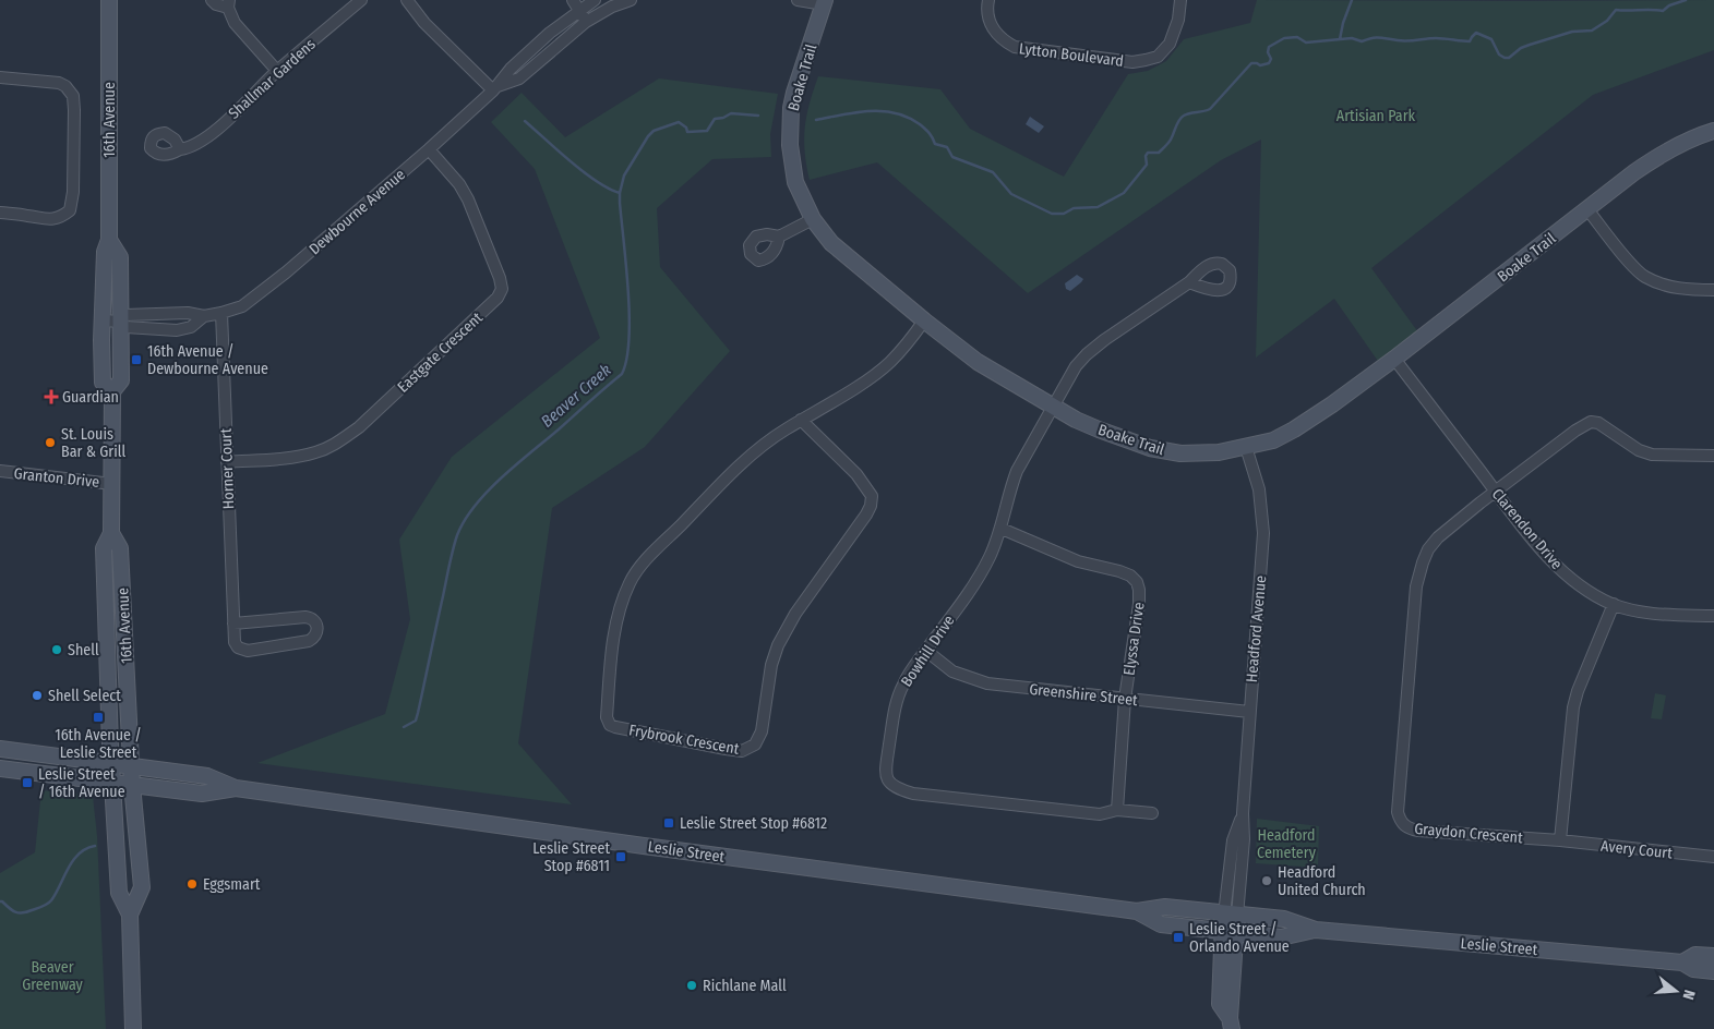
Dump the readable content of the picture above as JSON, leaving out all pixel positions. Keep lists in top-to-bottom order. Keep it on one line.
{"streets":{"main road":["Boake Trail","16th Avenue","Leslie Street"],"street":["Lytton Boulevard","Shallmar Gardens","Dewbourne Avenue","Eastgate Crescent","Horner Court","Granton Drive","Clarendon Drive","Headford Avenue","Elyssa Drive","Bowhill Drive","Greenshire Street","Frybrook Crescent","Graydon Crescent","Avery Court"]},"crossings":[["Boake Trail","Clarendon Drive"],["Boake Trail","Headford Avenue"],["Boake Trail","Bowhill Drive"],["Boake Trail","Frybrook Crescent"],["16th Avenue","Dewbourne Avenue"],["16th Avenue","Granton Drive"],["16th Avenue","Leslie Street"],["Dewbourne Avenue","Eastgate Crescent"],["Dewbourne Avenue","Horner Court"],["Eastgate Crescent","Horner Court"],["Clarendon Drive","Graydon Crescent"],["Headford Avenue","Greenshire Street"],["Headford Avenue","Leslie Street"],["Elyssa Drive","Bowhill Drive"],["Elyssa Drive","Greenshire Street"],["Bowhill Drive","Greenshire Street"],["Graydon Crescent","Avery Court"]],"water":["Beaver Creek"],"parks":["Artisian Park","Headford Cemetery","Beaver Greenway"],"places":{"transit":["16th Avenue / Dewbourne Avenue","16th Avenue / Leslie Street","Leslie Street / 16th Avenue","Leslie Street Stop #6812","Leslie Street Stop #6811","Leslie Street / Orlando Avenue"],"health":["Guardian"],"other":["St. Louis Bar & Grill","Shell","Shell Select","Headford United Church","Eggsmart","Richlane Mall"]},"north":"right"}
